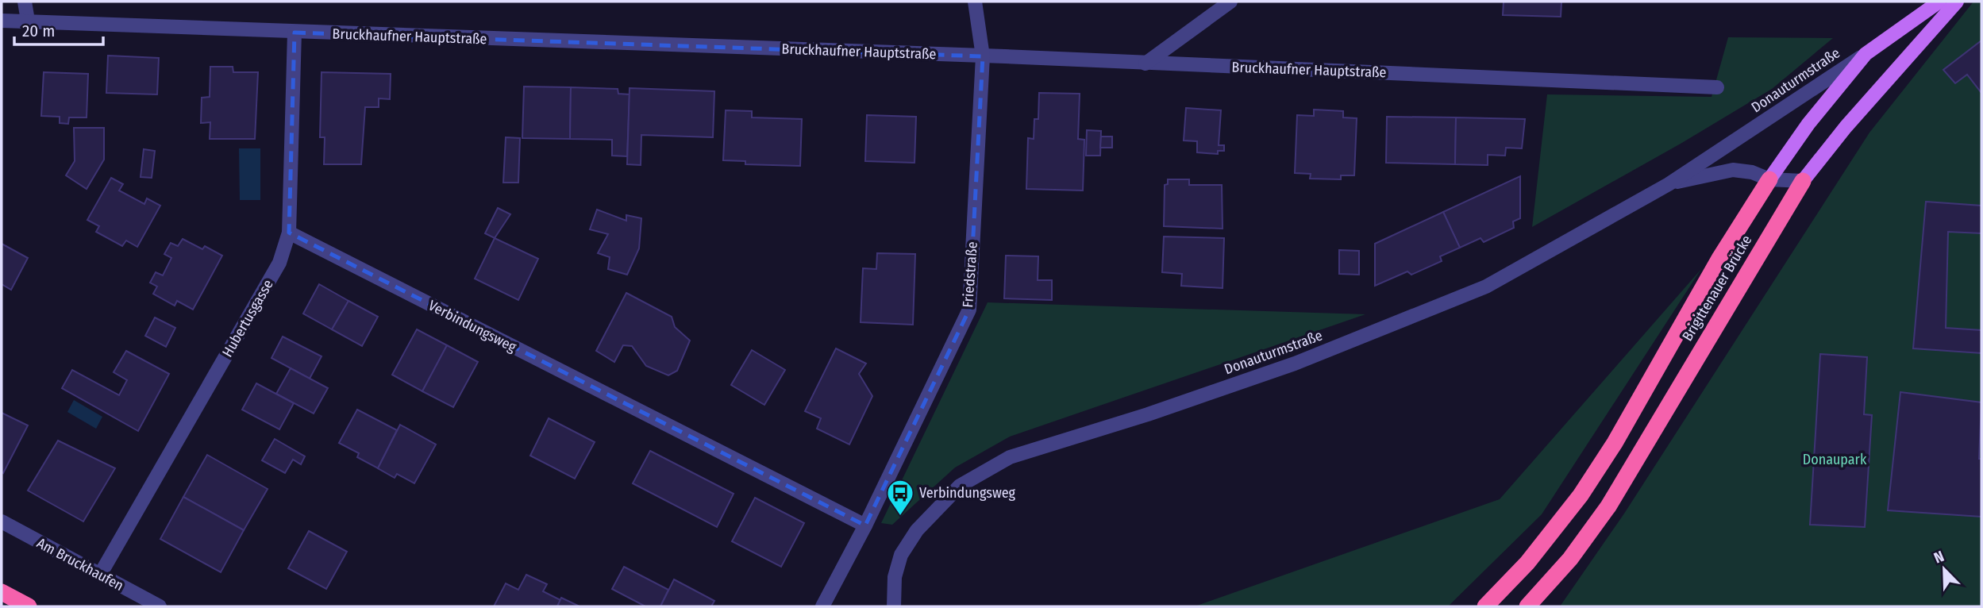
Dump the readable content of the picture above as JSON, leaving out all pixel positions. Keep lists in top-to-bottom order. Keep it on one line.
{"streets":{"highway":["Brigittenauer Brücke"],"main road":["Donauturmstraße"],"street":["Bruckhaufner Hauptstraße","Friedstraße","Hubertusgasse","Verbindungsweg","Am Bruckhaufen"]},"crossings":[["Bruckhaufner Hauptstraße","Friedstraße"],["Bruckhaufner Hauptstraße","Hubertusgasse"],["Donauturmstraße","Brigittenauer Brücke"],["Friedstraße","Verbindungsweg"],["Hubertusgasse","Verbindungsweg"],["Hubertusgasse","Am Bruckhaufen"]],"parks":["Donaupark"],"places":{"bus stop":["Verbindungsweg"]},"scale_bar":"20 m","north":"top left"}
